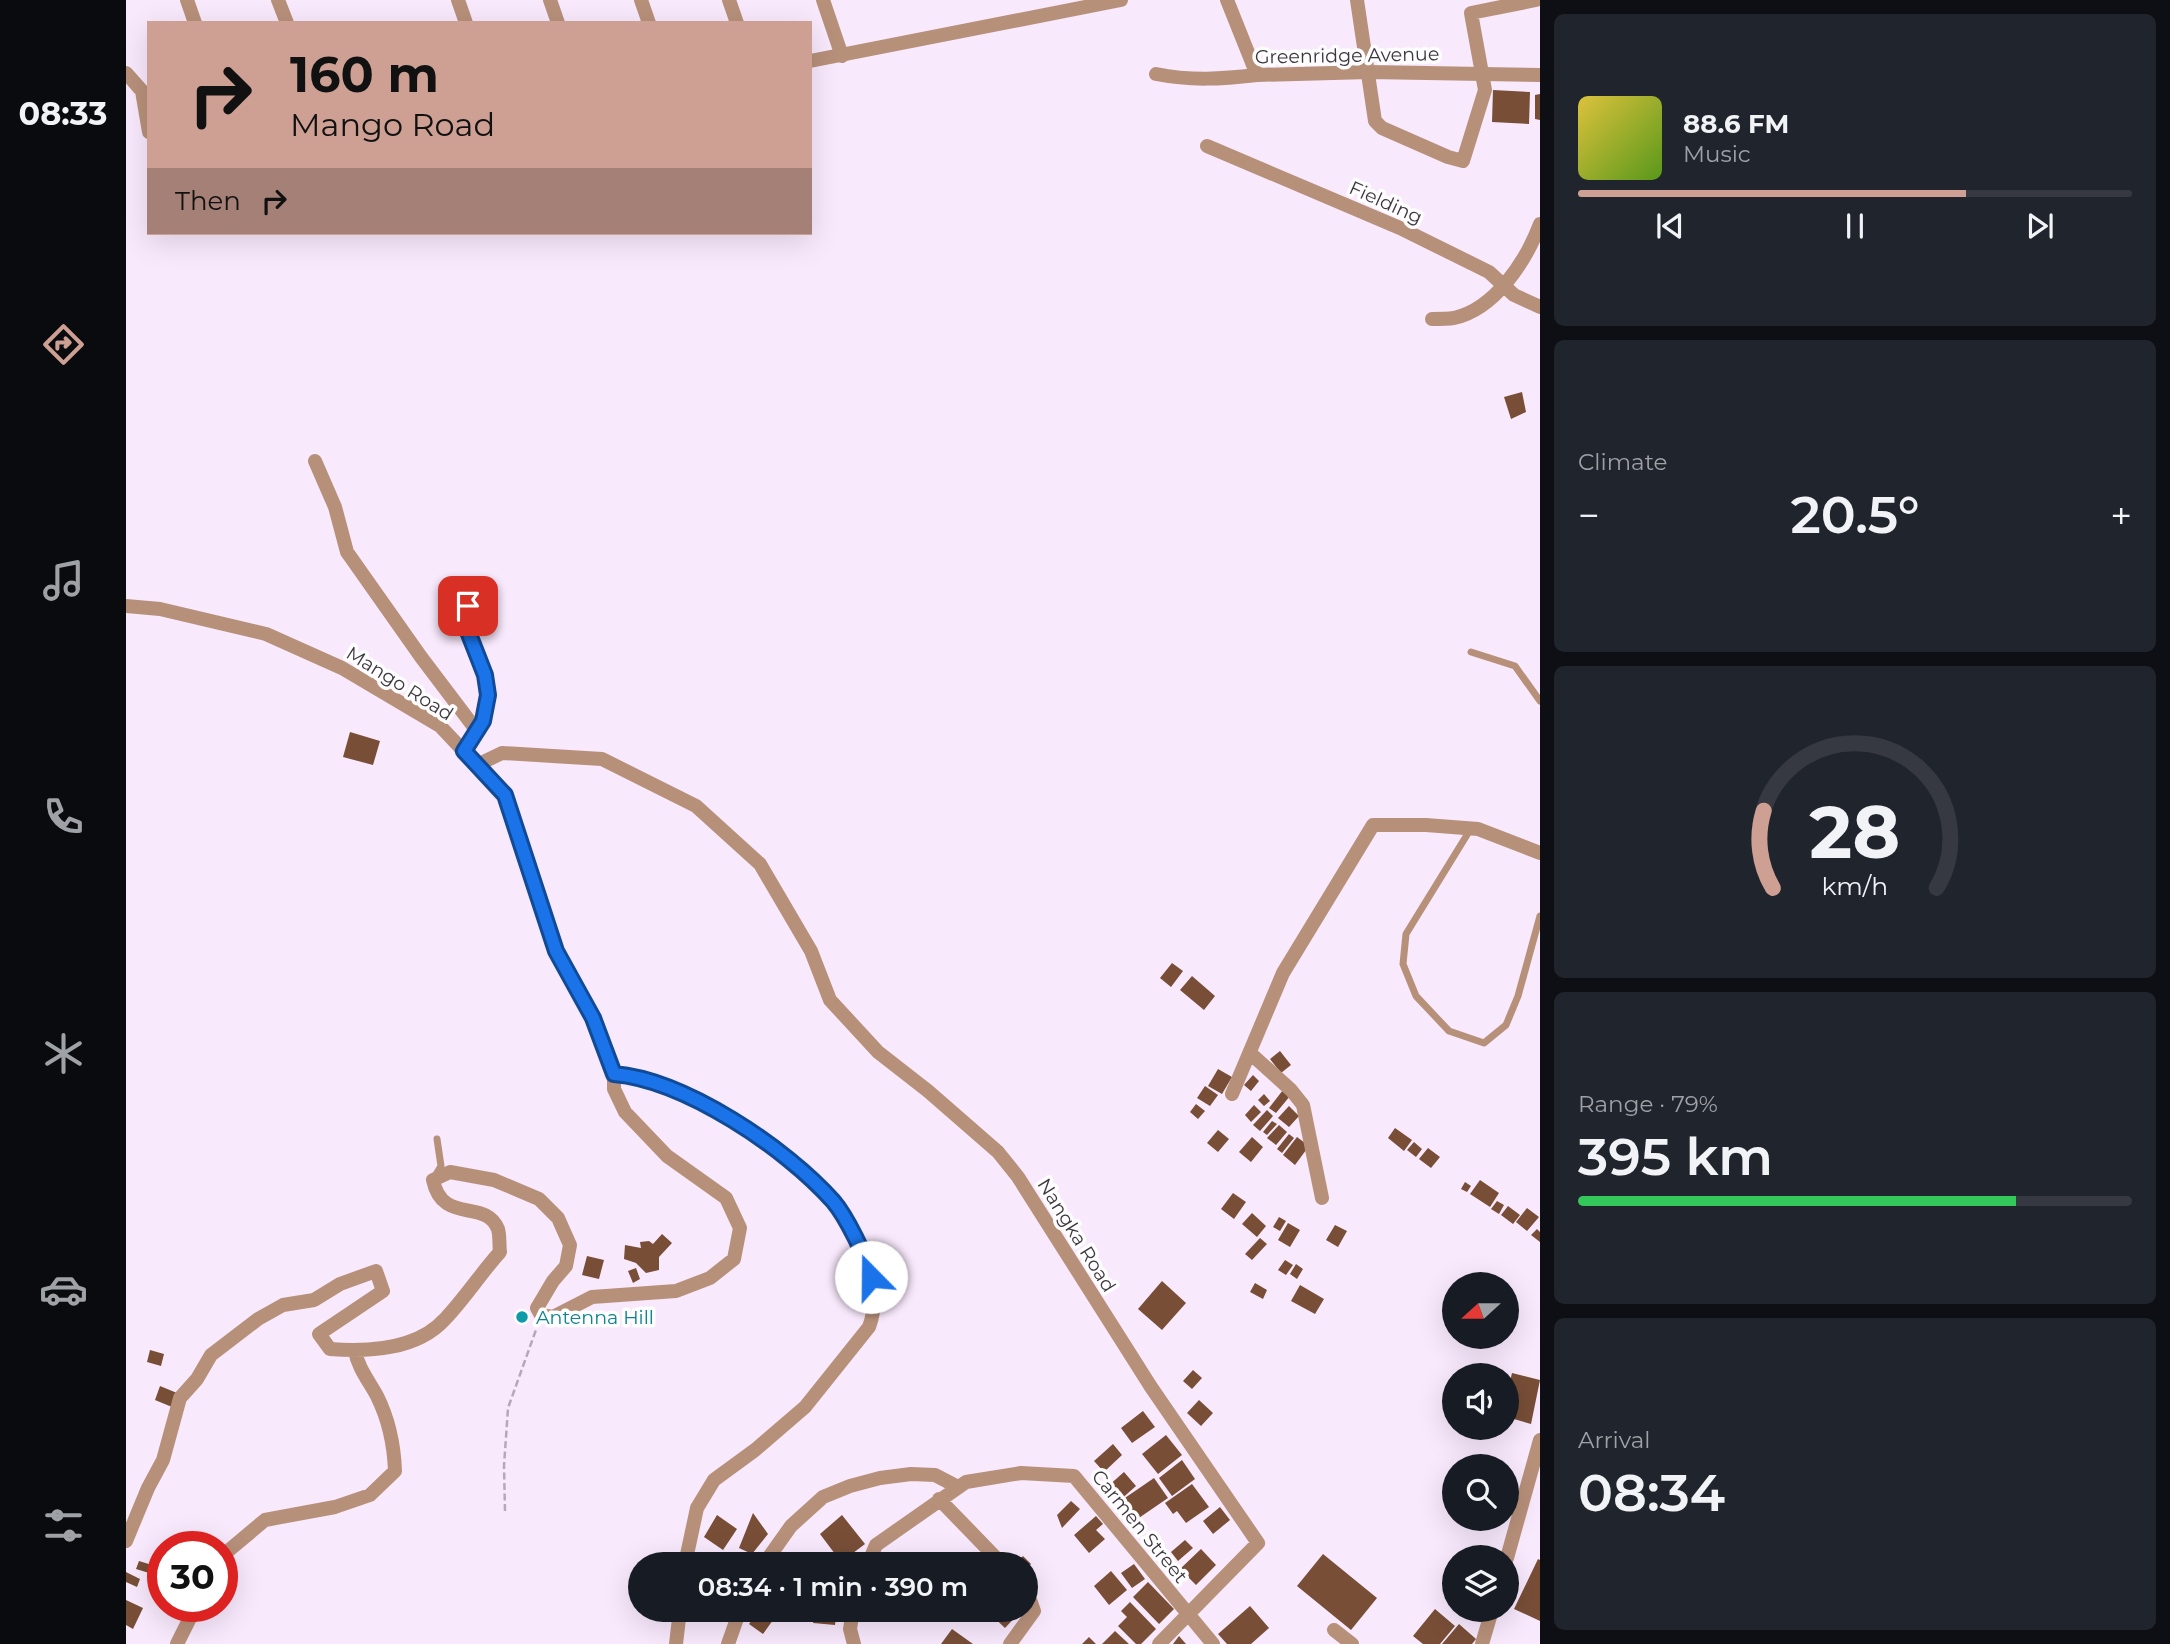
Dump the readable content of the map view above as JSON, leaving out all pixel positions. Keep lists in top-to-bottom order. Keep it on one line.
{"streets":{"street":["Greenridge Avenue","Fielding","Mango Road","Nangka Road","Carmen Street"]},"crossings":[["Mango Road","Nangka Road"],["Nangka Road","Carmen Street"]],"places":["Antenna Hill"],"north":"left","page":{"tabs":"08:33","turn":["160 m","Mango Road"],"song":["88.6 FM","Music"],"then":"Then","tile":["Climate",["Range · 79%","395 km"],["Arrival","08:34"]],"heat":["−","20.5°","+"],"limit":"30","trip":"08:34 · 1 min · 390 m","gauge":["28","km/h"]}}
